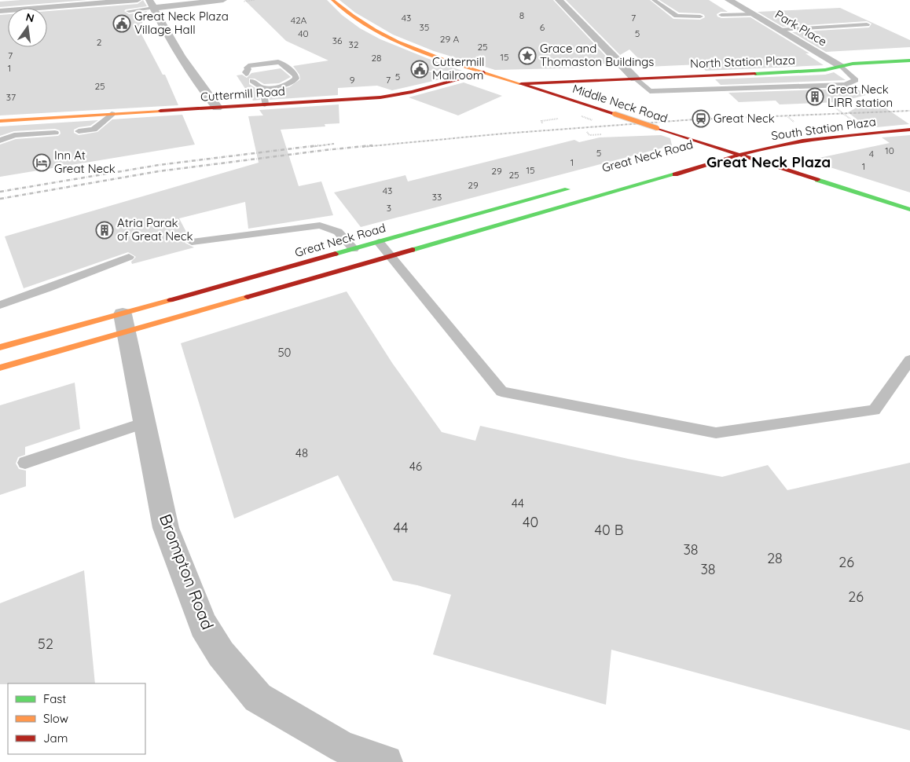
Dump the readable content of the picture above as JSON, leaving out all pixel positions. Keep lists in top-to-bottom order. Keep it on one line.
{"streets":{"main road":["North Station Plaza","Cuttermill Road","Middle Neck Road","South Station Plaza","Great Neck Road"],"street":["Park Place","Brompton Road"]},"crossings":[["Park Place","North Station Plaza"],["North Station Plaza","Middle Neck Road"],["Cuttermill Road","Middle Neck Road"],["Middle Neck Road","South Station Plaza"],["Middle Neck Road","Great Neck Road"],["South Station Plaza","Great Neck Road"],["Great Neck Road","Brompton Road"]],"districts":["Great Neck Plaza"],"places":{"public building":["Great Neck Plaza Village Hall","Cuttermill Mailroom"],"place":["Grace and Thomaston Buildings"],"building":["Great Neck LIRR station","Atria Parak of Great Neck"],"station":["Great Neck"],"hotel":["Inn At Great Neck"]},"house_numbers":["8","43","7","42A","35","6","40","5","29 A","36","2","32","25","7","15","28","1","5","9","7","25","37","10","5","4","1","1","15","29","25","29","43","33","3","50","48","46","44","40","44","40 B","38","28","26","38","26","52"],"legend":["Fast","Slow","Jam"],"north":"top"}
